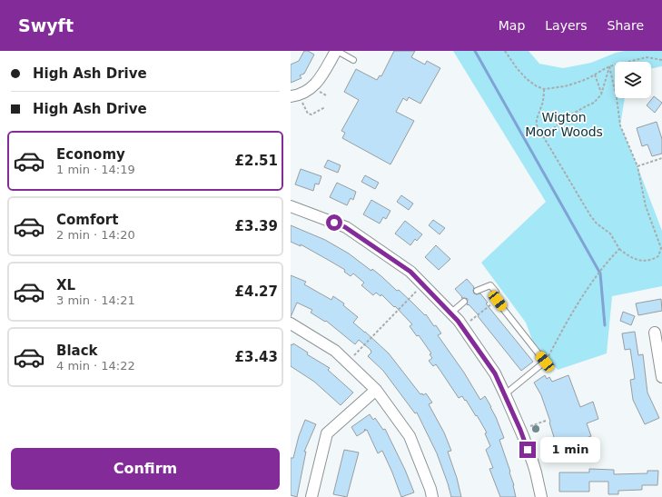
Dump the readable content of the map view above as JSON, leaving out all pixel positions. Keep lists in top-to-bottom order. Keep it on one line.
{"parks":["Wigton Moor Woods"],"page":{"header":"Swyft","nav":["Map","Layers","Share"],"banner":["High Ash Drive","High Ash Drive"],"list":[{"name":"Economy","note":"1 min · 14:19","value":"£2.51"},{"name":"Comfort","note":"2 min · 14:20","value":"£3.39"},{"name":"XL","note":"3 min · 14:21","value":"£4.27"},{"name":"Black","note":"4 min · 14:22","value":"£3.43"}],"bubble":"1 min","buttons":"Confirm"}}
